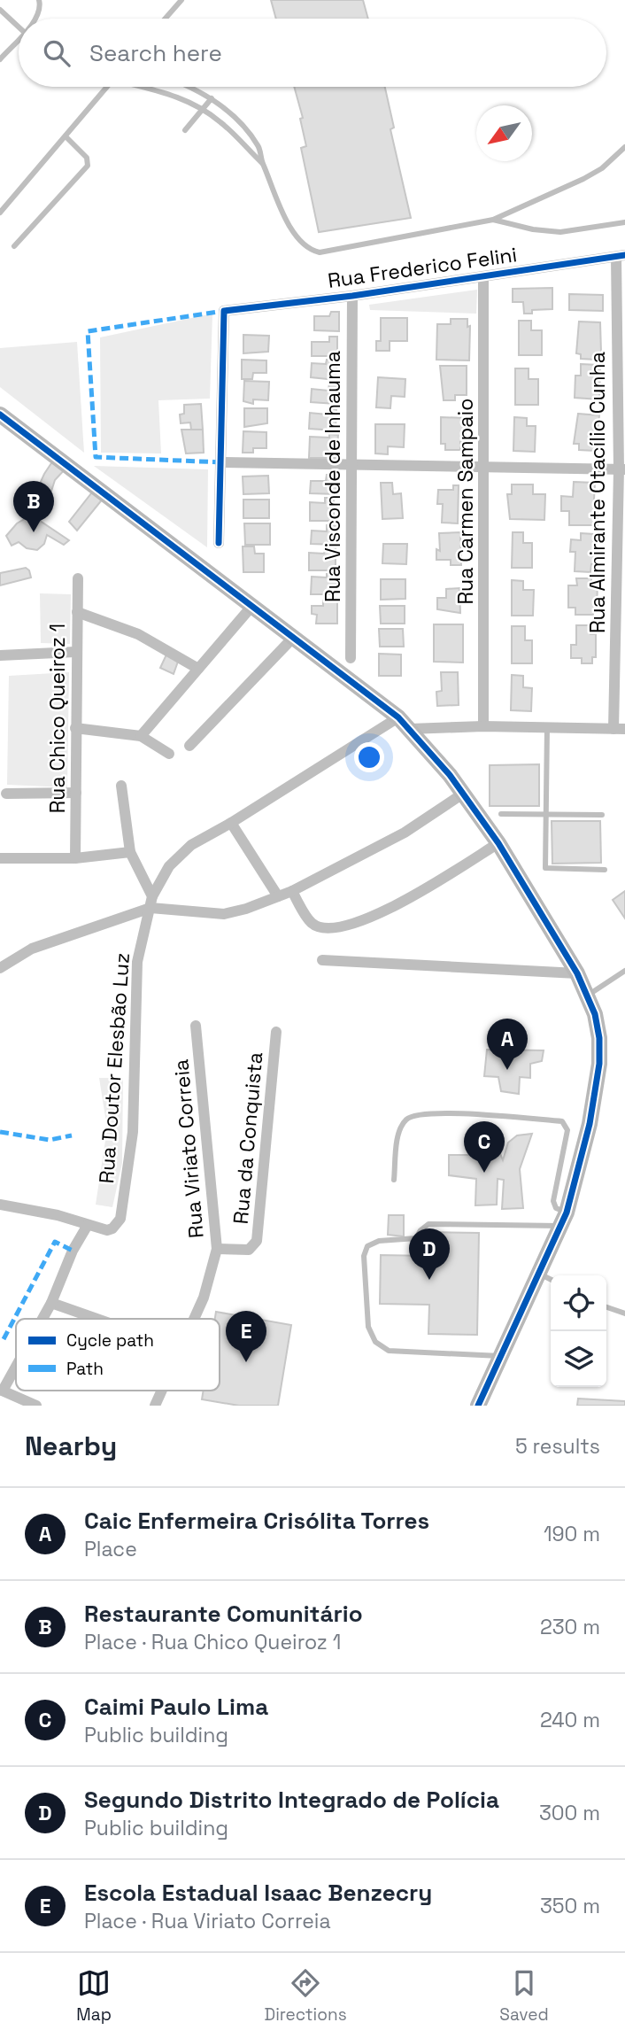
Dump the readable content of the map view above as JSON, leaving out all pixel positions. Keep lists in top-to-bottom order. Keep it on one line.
{"streets":{"street":["Rua Frederico Felini","Rua Visconde de Inhauma","Rua Almirante Otacílio Cunha","Rua Carmen Sampaio","Rua Chico Queiroz 1","Rua Doutor Elesbão Luz","Rua da Conquista","Rua Viriato Correia"]},"crossings":[["Rua Frederico Felini","Rua Visconde de Inhauma"],["Rua Frederico Felini","Rua Almirante Otacílio Cunha"],["Rua Frederico Felini","Rua Carmen Sampaio"],["Rua da Conquista","Rua Viriato Correia"]],"legend":["Cycle path","Path"],"north":"bottom left","page":{"search":"Search here","pins":["B","A","C","D","E"],"heading":["Nearby","5 results"],"list":[{"mark":"A","name":"Caic Enfermeira Crisólita Torres","note":"Place","value":"190 m"},{"mark":"B","name":"Restaurante Comunitário","note":"Place · Rua Chico Queiroz 1","value":"230 m"},{"mark":"C","name":"Caimi Paulo Lima","note":"Public building","value":"240 m"},{"mark":"D","name":"Segundo Distrito Integrado de Polícia","note":"Public building","value":"300 m"},{"mark":"E","name":"Escola Estadual Isaac Benzecry","note":"Place · Rua Viriato Correia","value":"350 m"}],"nav":["Map","Directions","Saved"]}}
